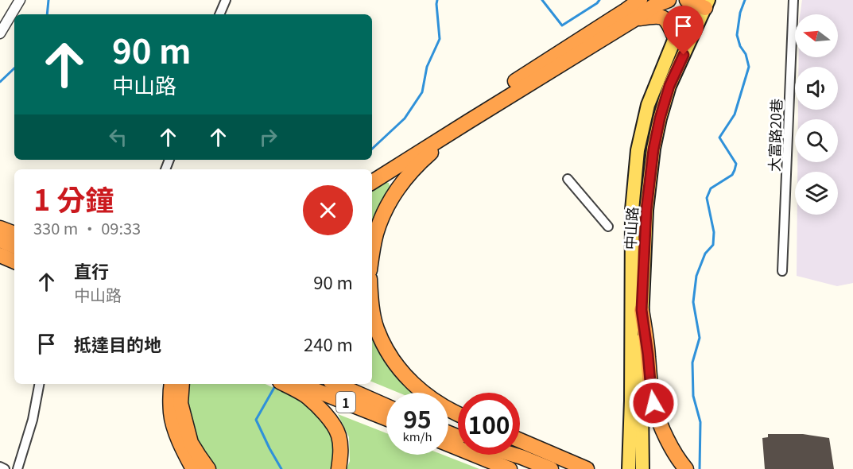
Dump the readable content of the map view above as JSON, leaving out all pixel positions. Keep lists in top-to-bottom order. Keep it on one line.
{"streets":{"highway":["1"],"main road":["中山路"],"street":["大富路20巷"]},"north":"left","page":{"turn":["90 m","中山路"],"heading":["1 分鐘","330 m · 09:33"],"list":[{"name":"直行","note":"中山路","value":"90 m"},{"name":"抵達目的地","value":"240 m"}],"speed":"95 km/h","limit":"100"}}
